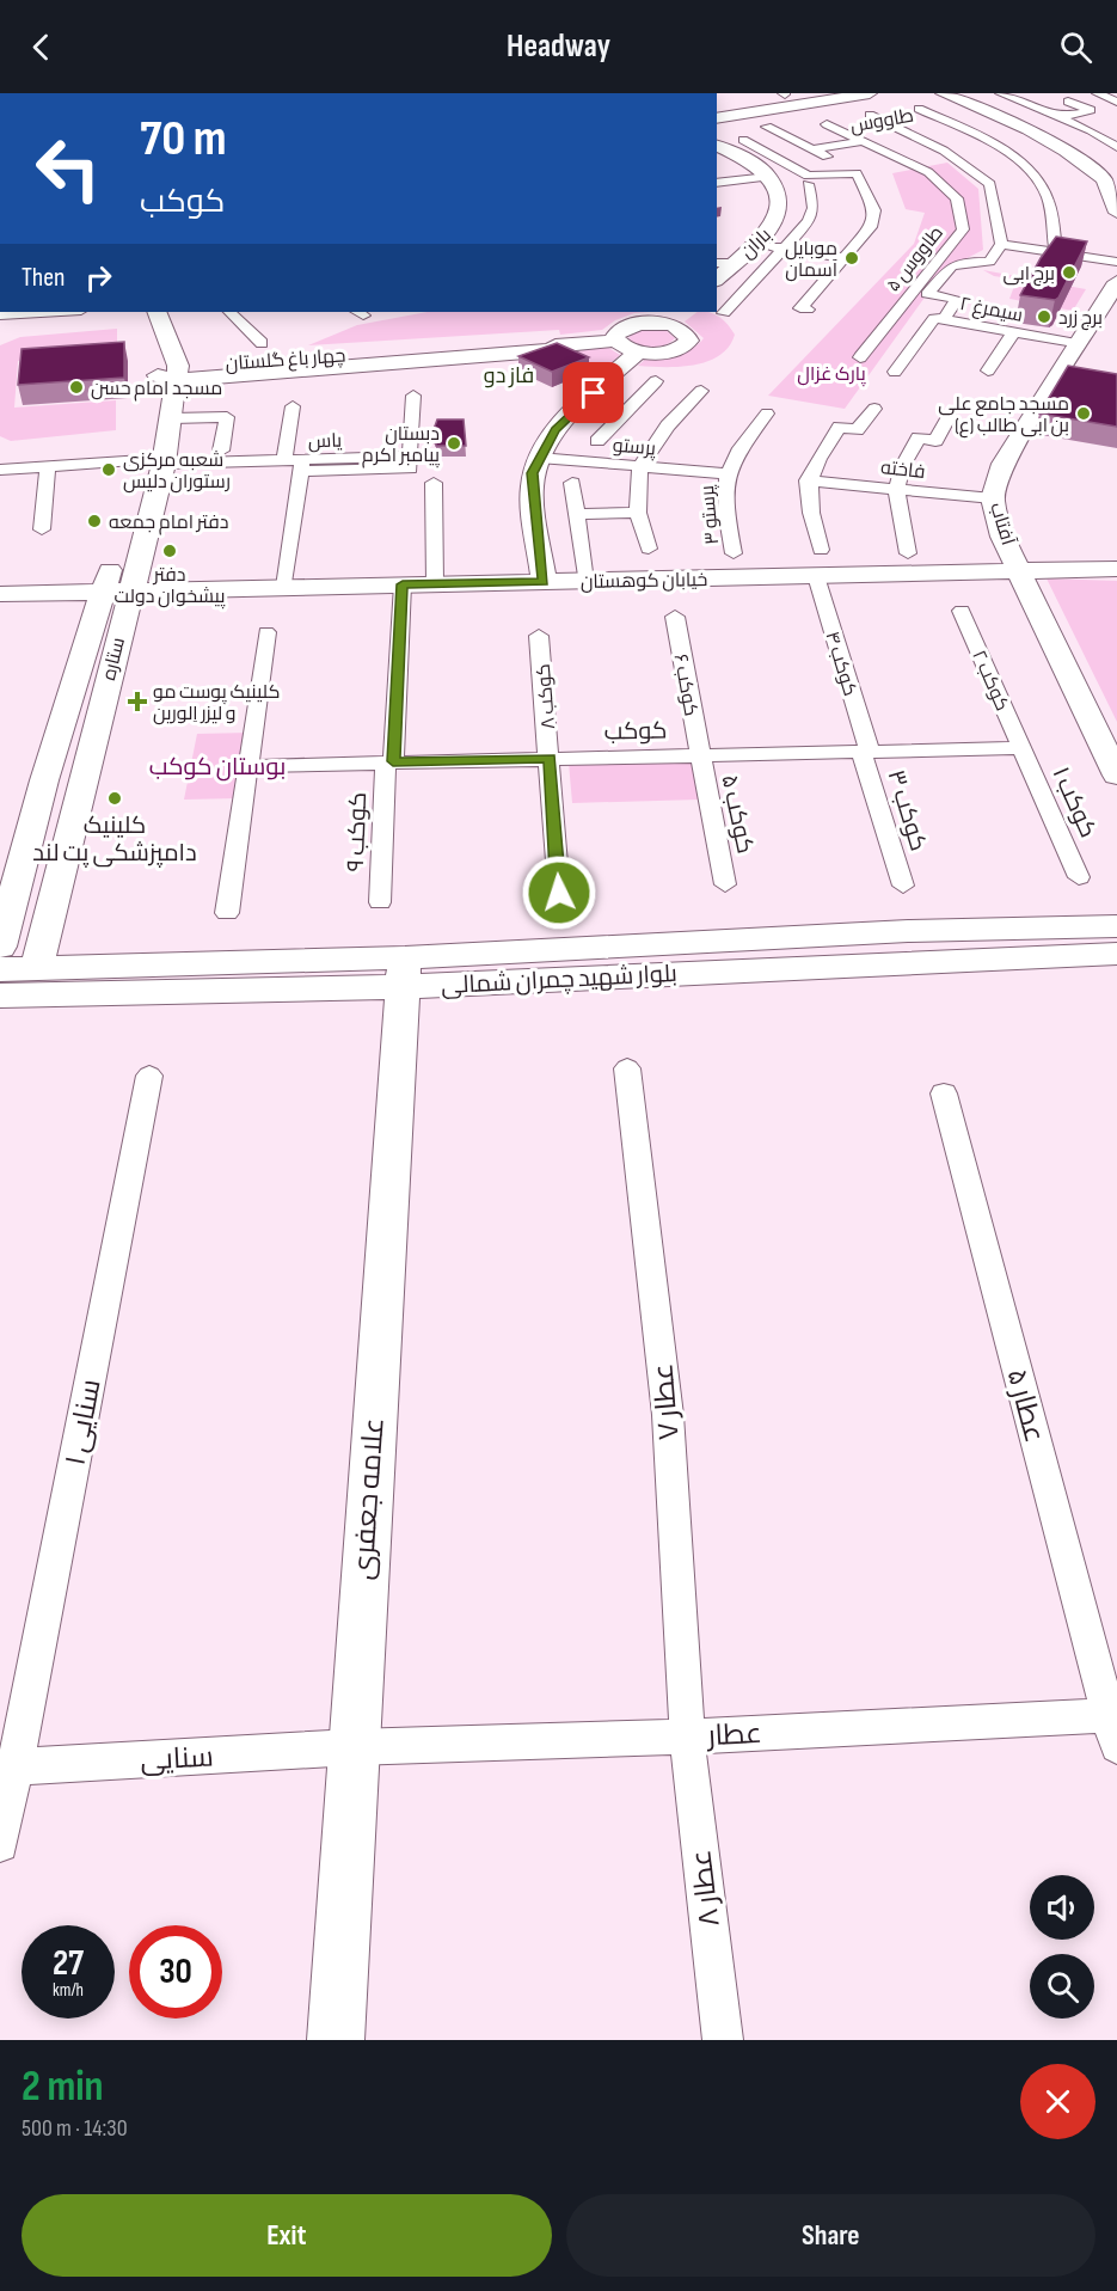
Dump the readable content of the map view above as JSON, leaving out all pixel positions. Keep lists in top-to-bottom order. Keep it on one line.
{"streets":{"street":["طاووس","باران","طاووس ۵","سیمرغ ۲","چهار باغ گلستان","یاس","پرستو","فاخته","پرستو ۳","آفتاب","خیابان کوهستان","ستاره","کوکب ۴","کوکب ۲","کوکب ۶","کوکب ۸","کوکب","کوکب ۱","کوکب ۳","کوکب ۵","کوکب ۹","بلوار شهید چمران شمالی","عطار ۷","عطار ۵","سنایی ۱","علامه جعفری","عطار","سنایی","عطار ۸"]},"crossings":[["طاووس","طاووس ۵"],["سیمرغ ۲","آفتاب"],["چهار باغ گلستان","ستاره"],["یاس","ستاره"],["پرستو","پرستو ۳"],["فاخته","آفتاب"],["آفتاب","خیابان کوهستان"],["خیابان کوهستان","ستاره"],["خیابان کوهستان","کوکب ۴"],["خیابان کوهستان","کوکب ۹"],["ستاره","بلوار شهید چمران شمالی"],["کوکب ۴","کوکب"],["کوکب ۴","کوکب ۳"],["کوکب ۲","کوکب"],["کوکب ۲","کوکب ۱"],["کوکب ۶","کوکب"],["کوکب ۶","کوکب ۵"],["کوکب ۸","کوکب"],["کوکب","کوکب ۱"],["کوکب","کوکب ۳"],["کوکب","کوکب ۵"],["کوکب","کوکب ۹"],["بلوار شهید چمران شمالی","علامه جعفری"],["عطار ۷","عطار"],["عطار ۷","عطار ۸"],["عطار ۵","عطار"],["سنایی ۱","سنایی"],["علامه جعفری","عطار"],["علامه جعفری","سنایی"],["عطار","سنایی"],["عطار","عطار ۸"]],"districts":["فاز دو"],"parks":["پارک غزال","بوستان کوکب"],"places":{"other":["موبایل آسمان","برج ابی","برج زرد","مسجد امام حسن","مسجد جامع علی بن ابی طالب (ع)","دبستان پیامبر اکرم","شعبه مرکزی رستوران دلیس","دفتر امام جمعه","دفتر پیشخوان دولت","کلینیک دامپزشکی پت لند"],"health":["کلینیک پوست مو و لیزر اِلورین"]},"page":{"header":"Headway","turn":["70 m","کوکب"],"then":"Then","speed":"27 km/h","limit":"30","heading":["2 min","500 m · 14:30"],"buttons":["Exit","Share"]}}
